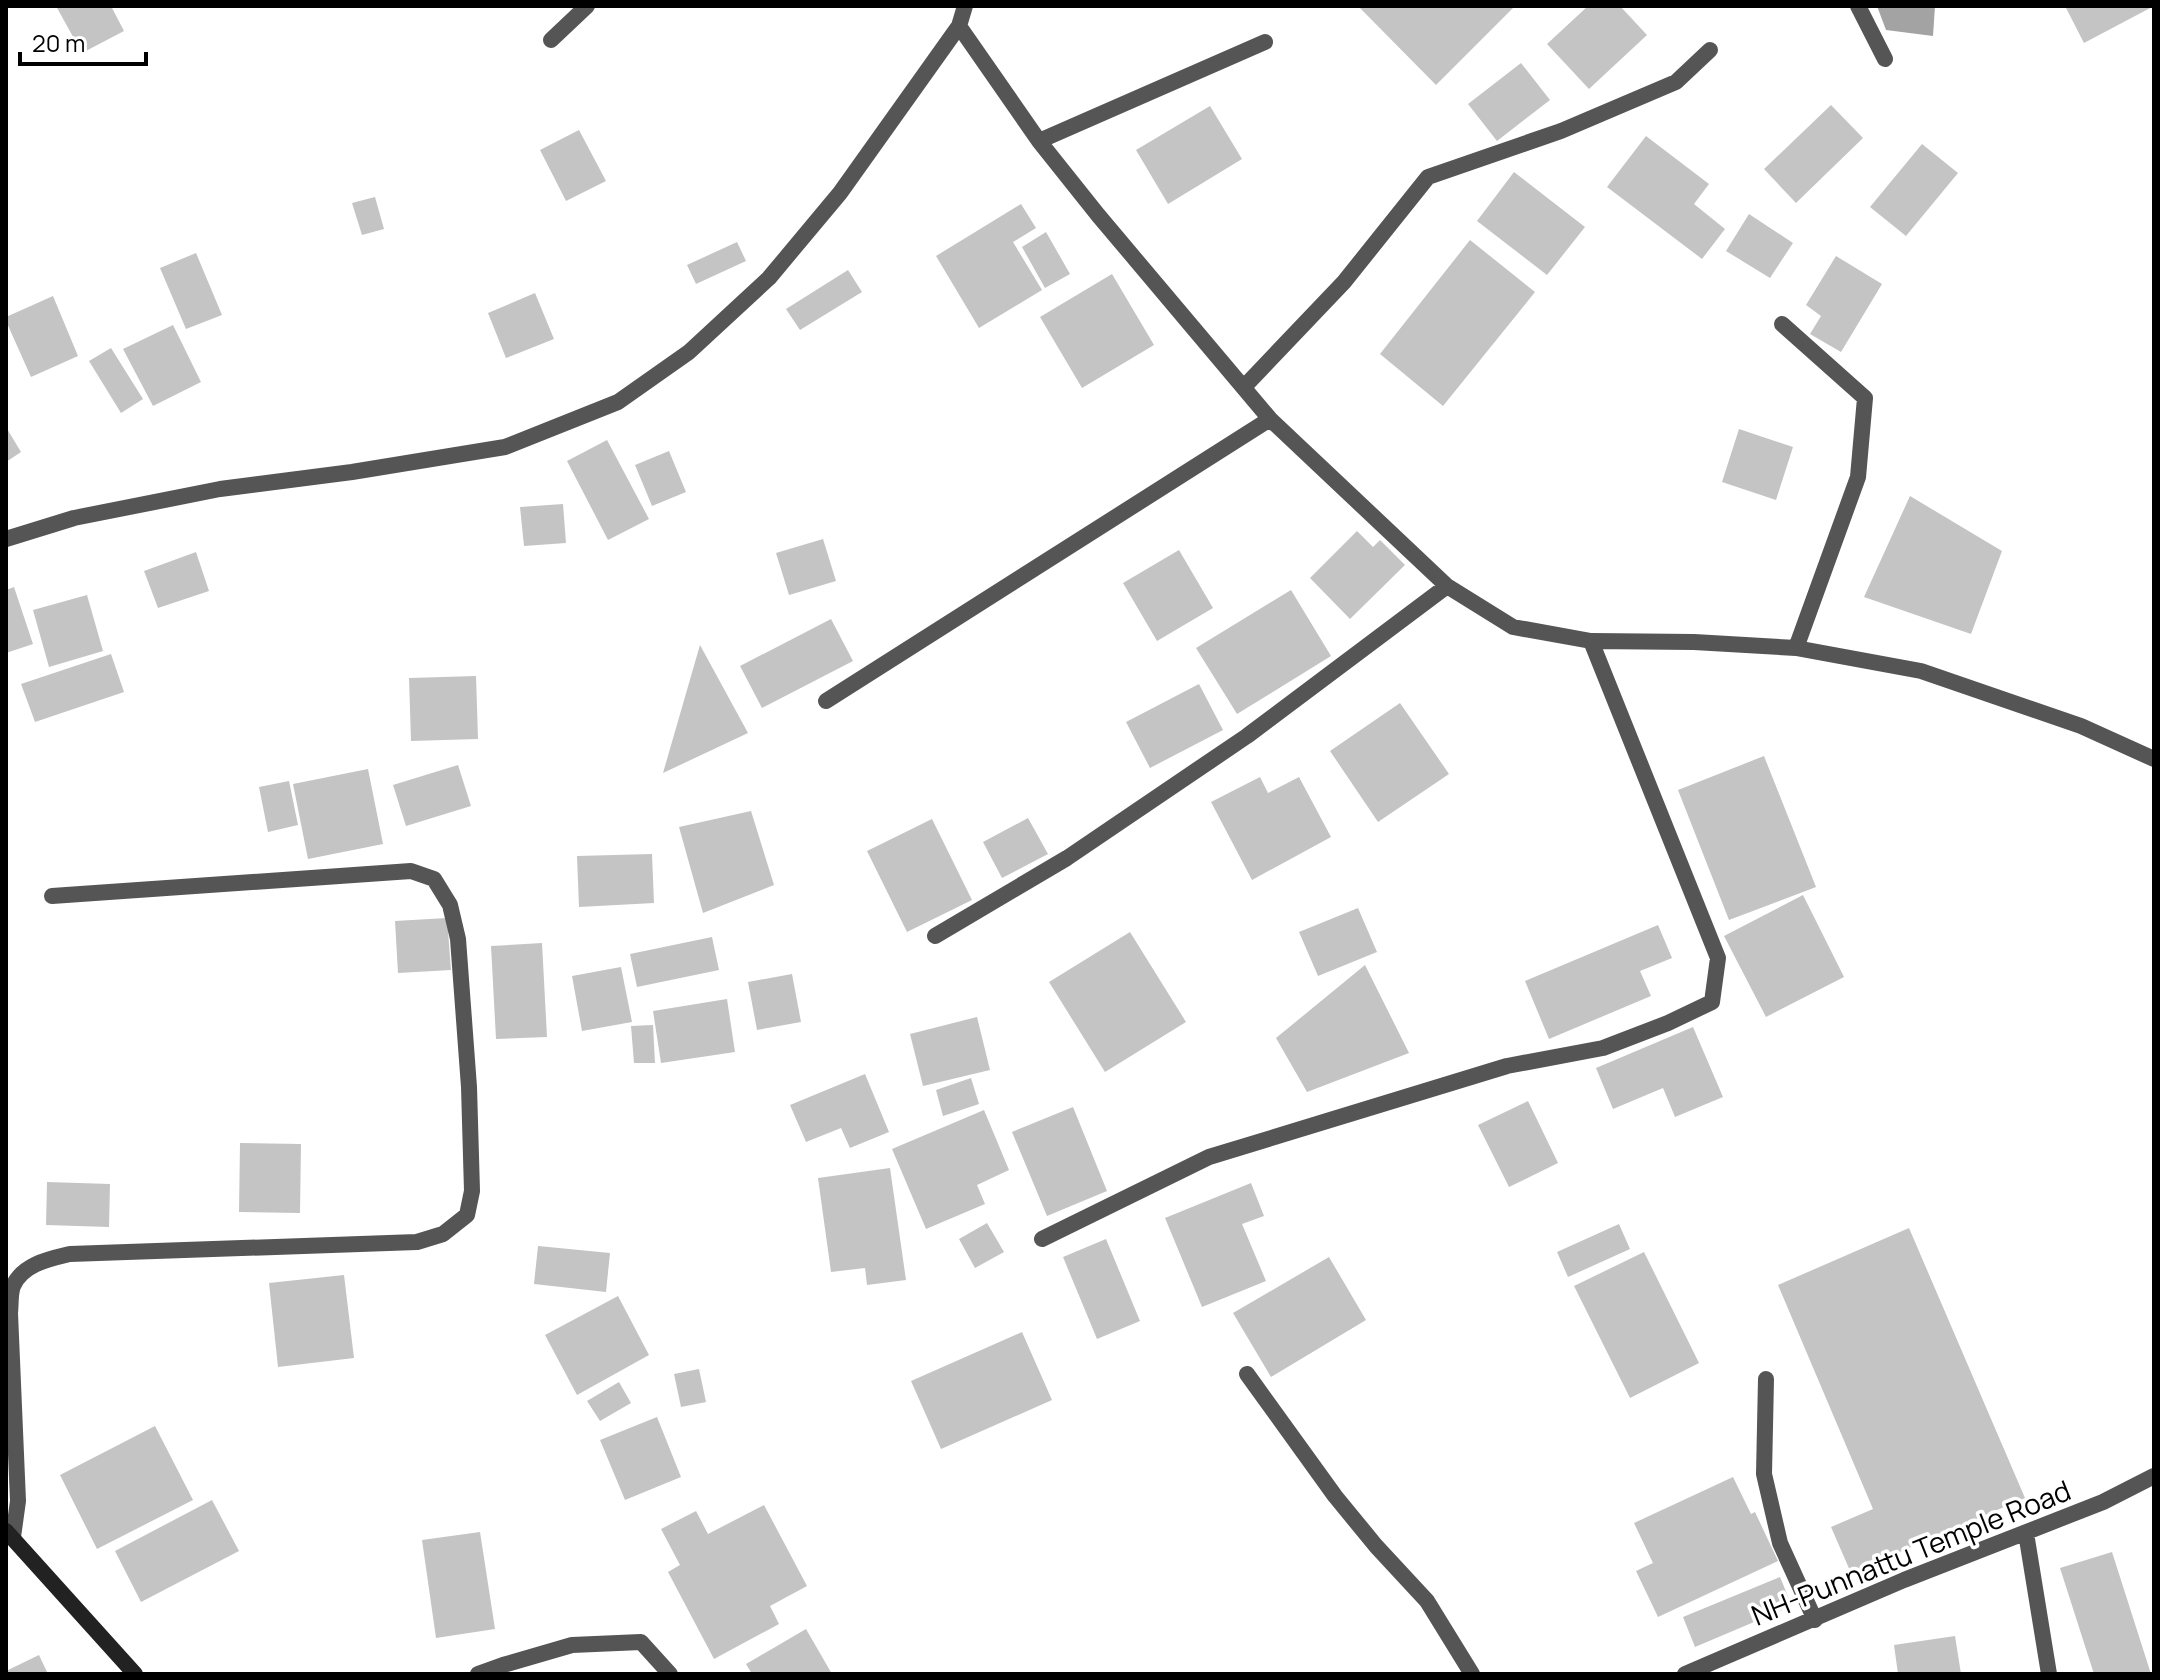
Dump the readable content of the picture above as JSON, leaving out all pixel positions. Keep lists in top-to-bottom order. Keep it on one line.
{"streets":{"street":["NH-Punnattu Temple Road"]},"scale_bar":"20 m"}
